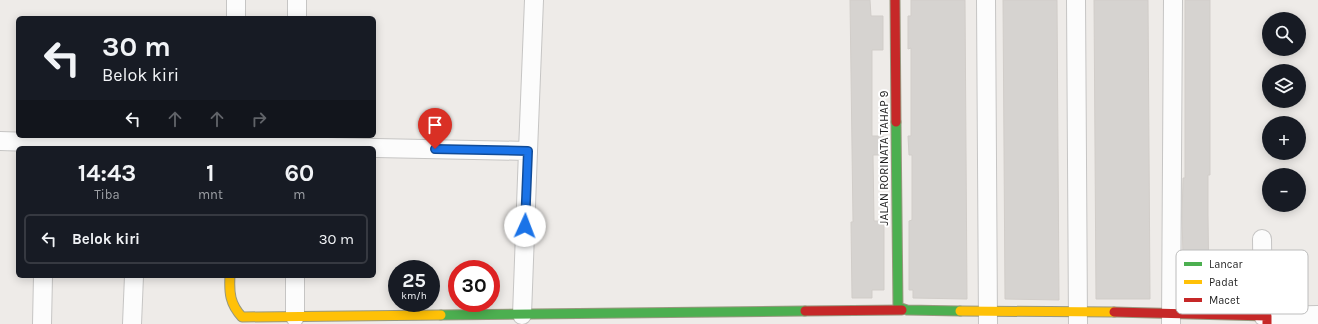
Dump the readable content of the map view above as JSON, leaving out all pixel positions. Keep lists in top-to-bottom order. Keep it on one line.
{"streets":{"street":["JALAN RORINATA TAHAP 9"]},"legend":["Lancar","Padat","Macet"],"page":{"map_buttons":["+","−"],"turn":["30 m","Belok kiri"],"eta":["14:43","Tiba","1","mnt","60","m"],"list":[{"name":"Belok kiri","value":"30 m"}],"speed":"25 km/h","limit":"30"}}
